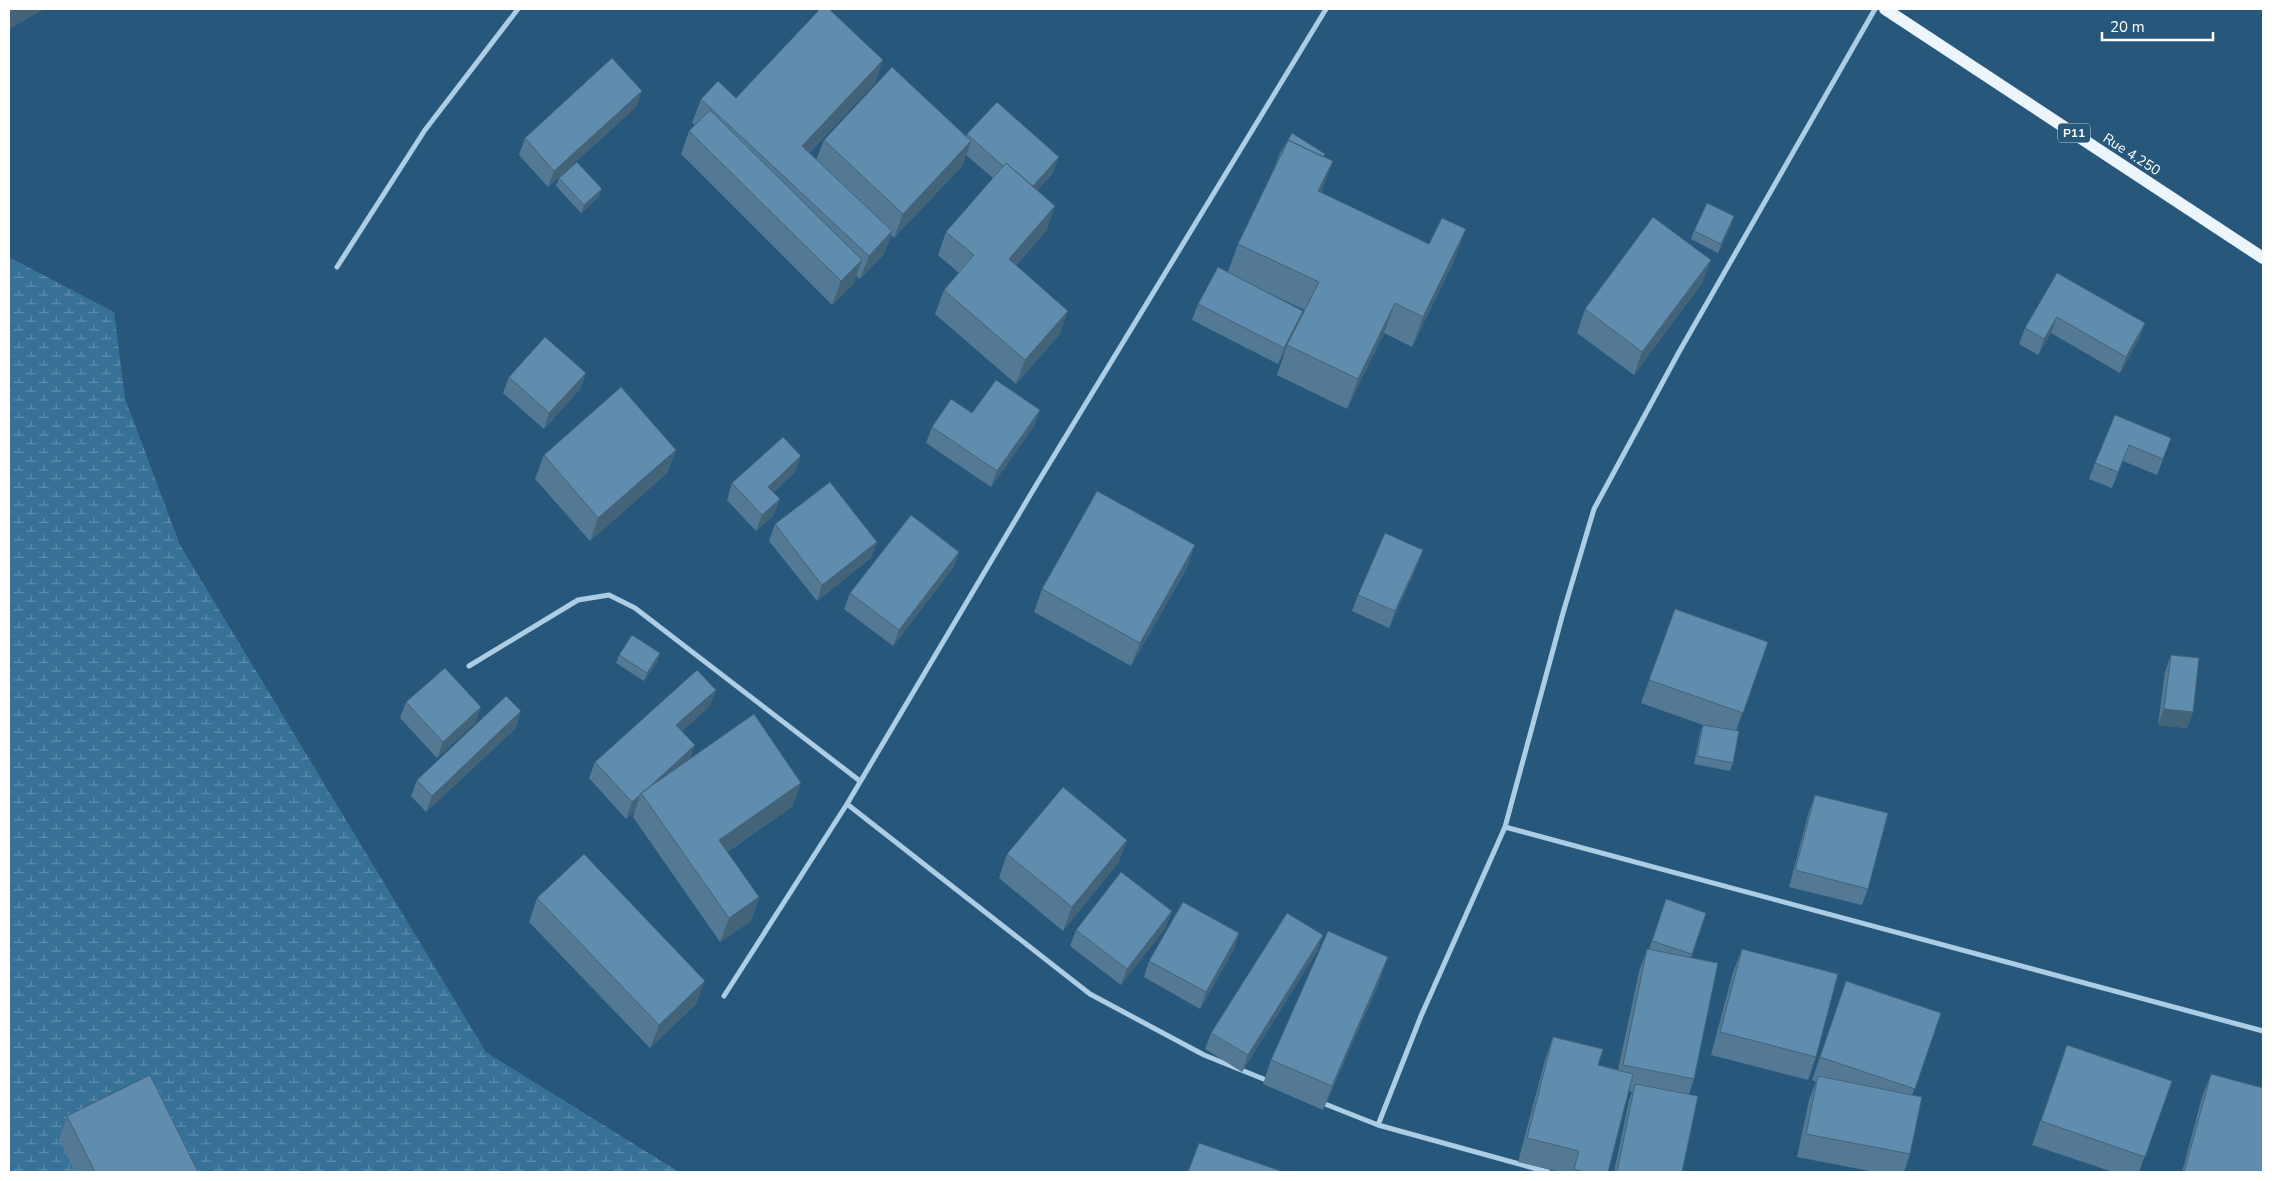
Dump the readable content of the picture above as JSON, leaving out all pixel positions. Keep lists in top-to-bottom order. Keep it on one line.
{"streets":{"main road":["P11","Rue 4.250"]},"scale_bar":"20 m"}
